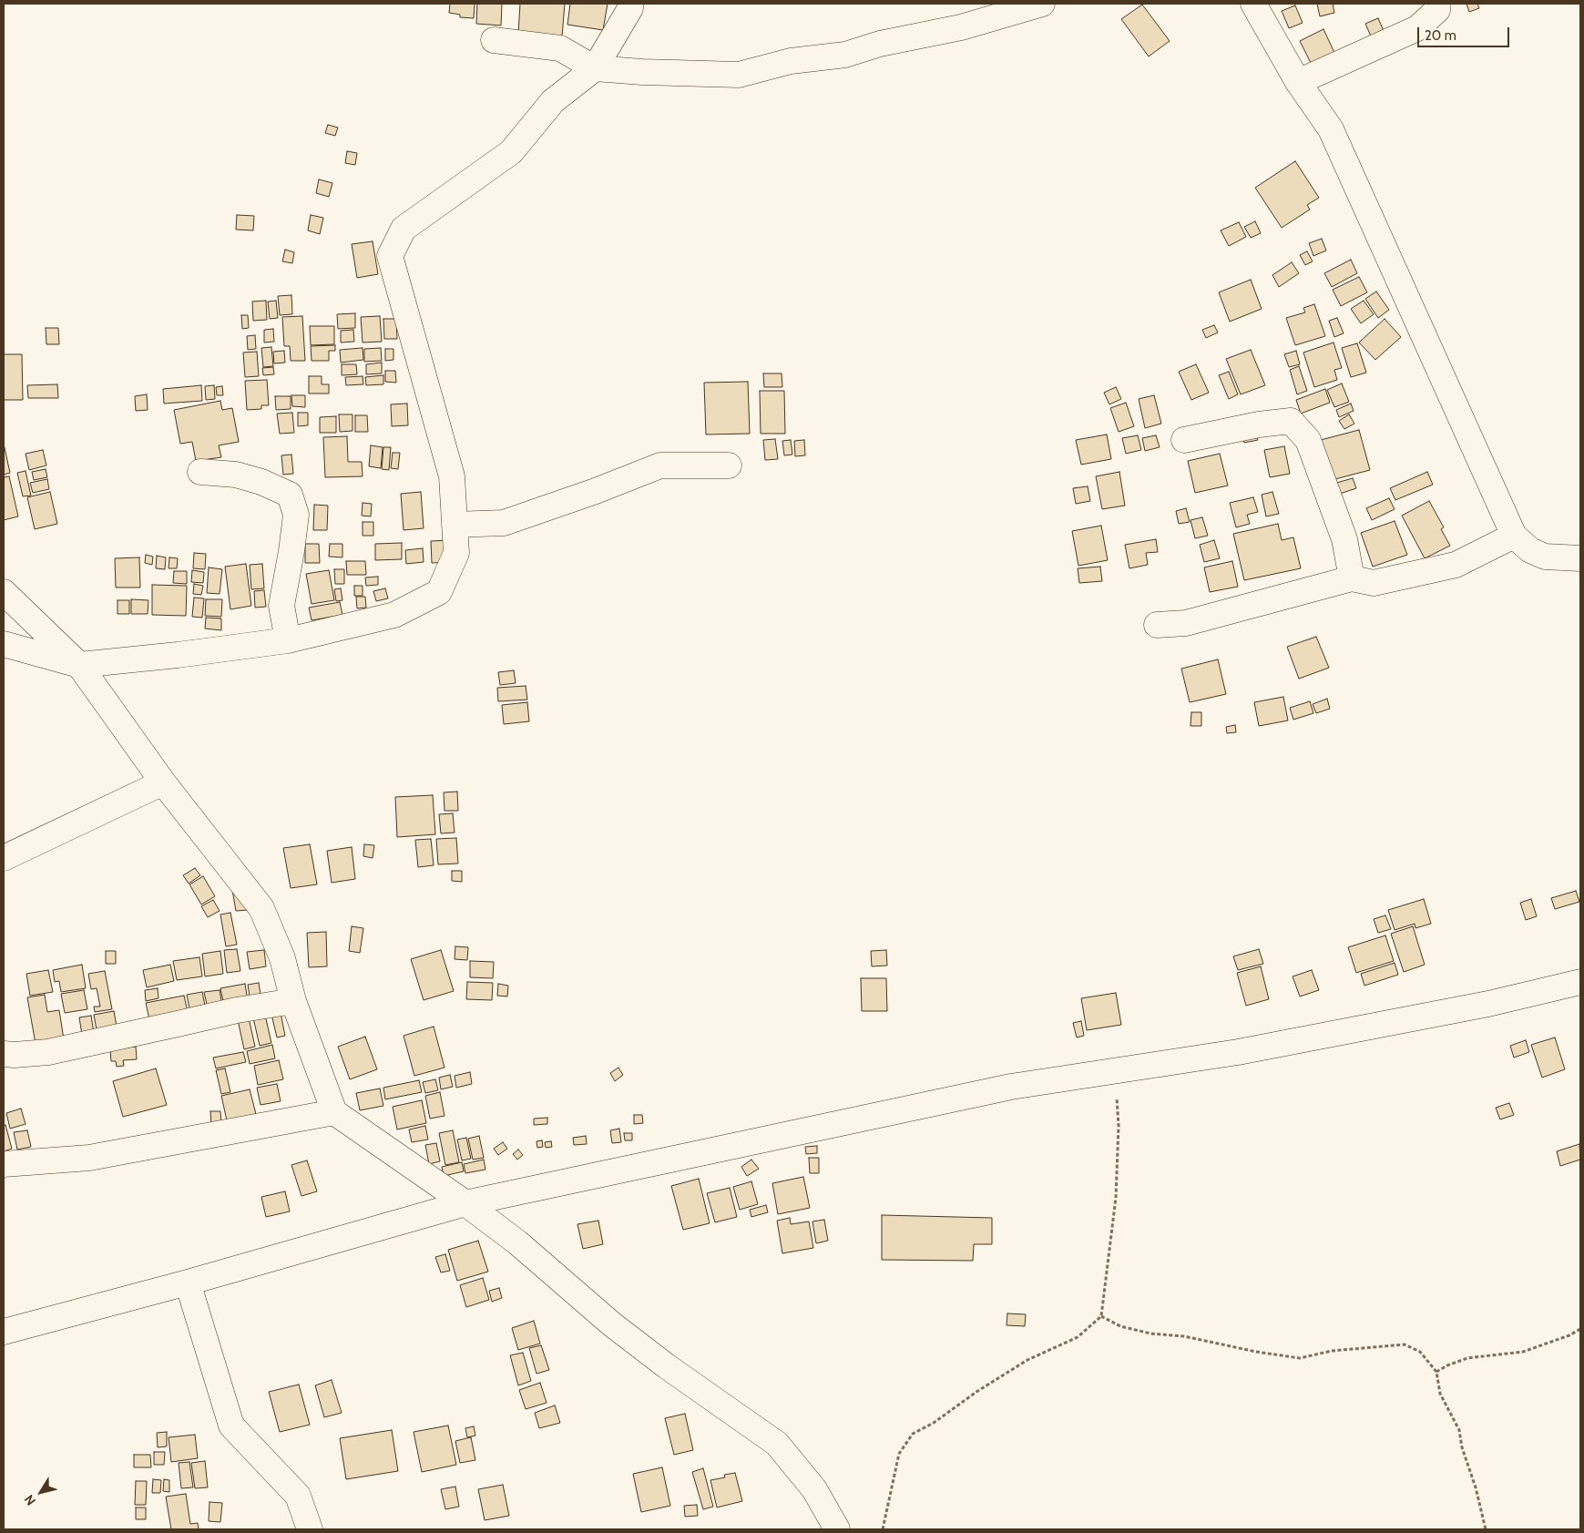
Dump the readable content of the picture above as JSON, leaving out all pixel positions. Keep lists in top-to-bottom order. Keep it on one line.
{"scale_bar":"20 m","north":"bottom left"}
